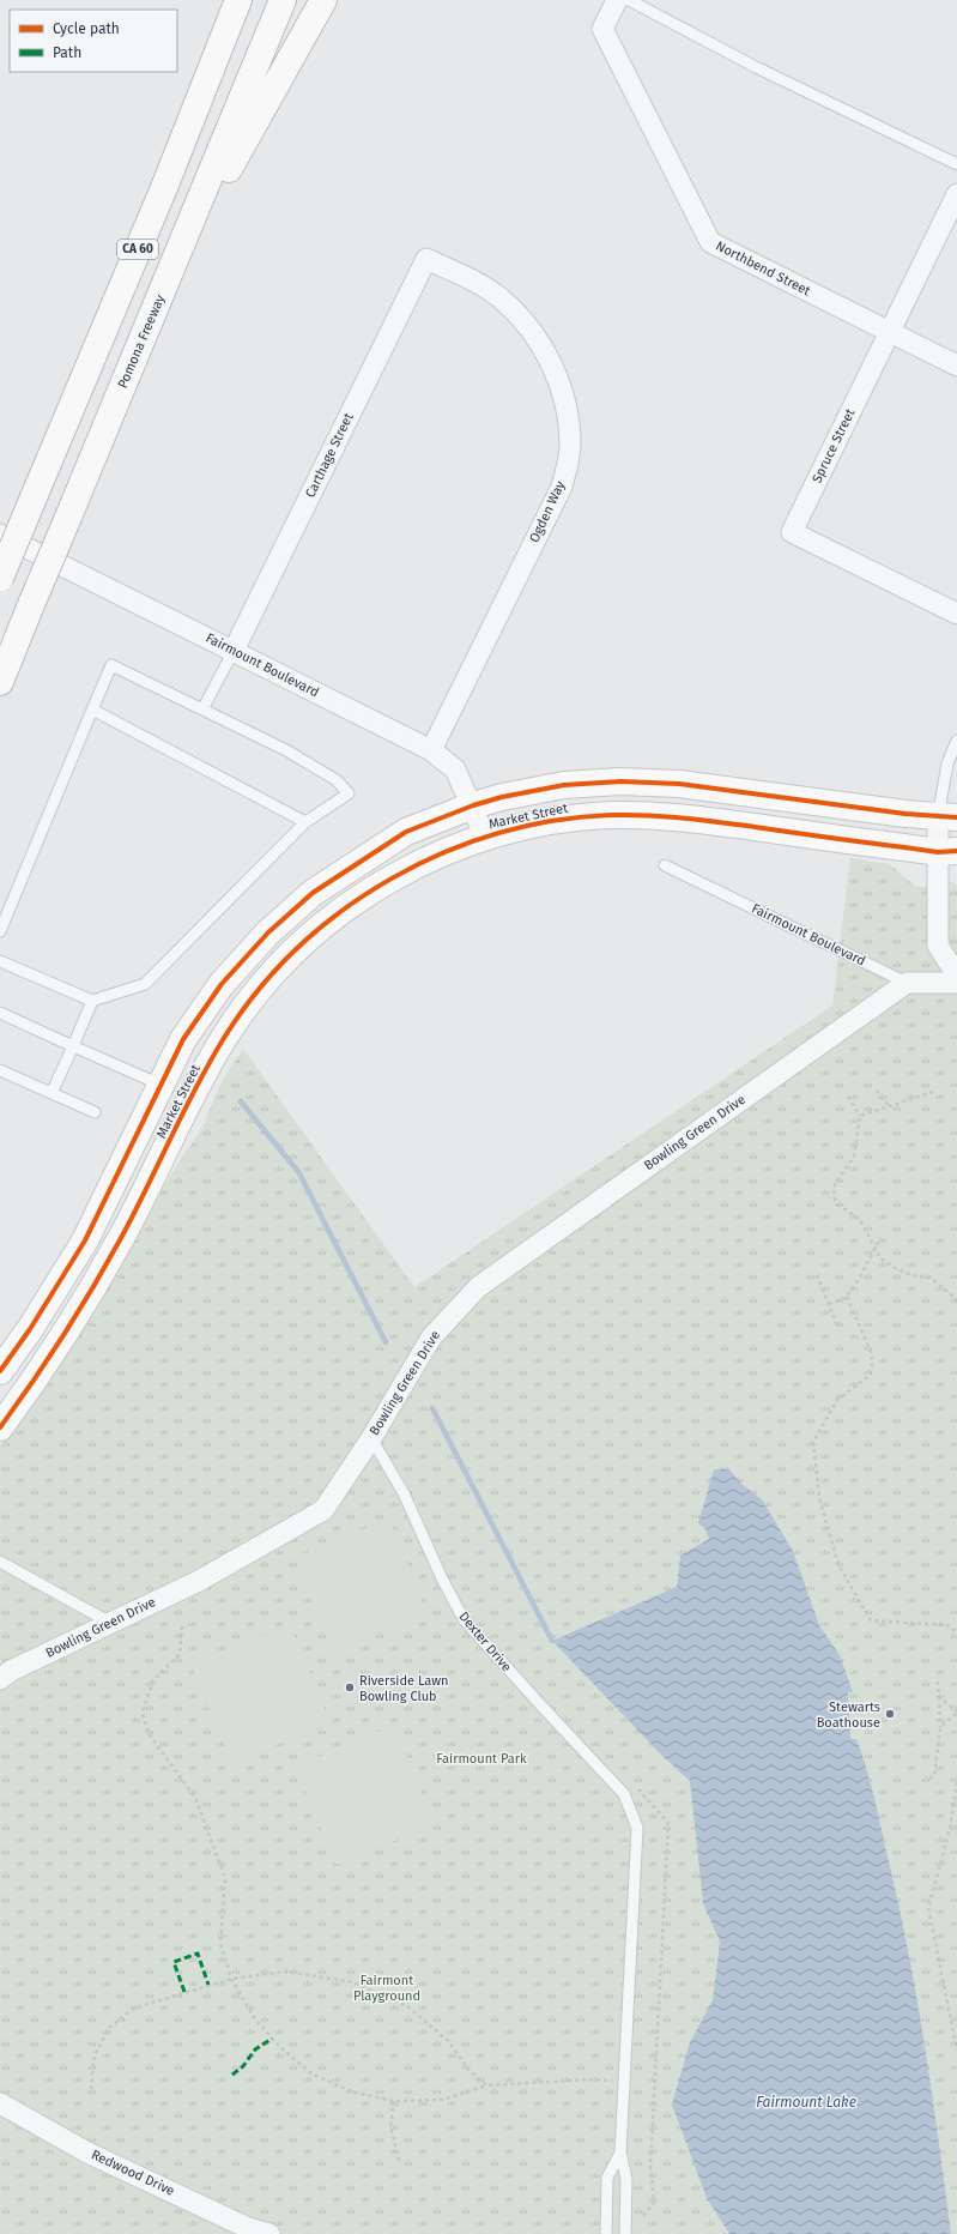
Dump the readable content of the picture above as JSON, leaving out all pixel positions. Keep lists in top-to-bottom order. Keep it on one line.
{"streets":{"main road":["CA 60","Pomona Freeway","Market Street"],"street":["Northbend Street","Spruce Street","Carthage Street","Ogden Way","Fairmount Boulevard","Bowling Green Drive","Redwood Drive"],"lane":["Dexter Drive"]},"crossings":[["Northbend Street","Spruce Street"],["Carthage Street","Ogden Way"],["Carthage Street","Fairmount Boulevard"],["Ogden Way","Fairmount Boulevard"],["Fairmount Boulevard","Market Street"],["Fairmount Boulevard","Bowling Green Drive"],["Bowling Green Drive","Dexter Drive"]],"water":["Fairmount Lake"],"parks":["Fairmount Park","Fairmont Playground"],"places":["Riverside Lawn Bowling Club","Stewarts Boathouse"],"legend":["Cycle path","Path"]}
